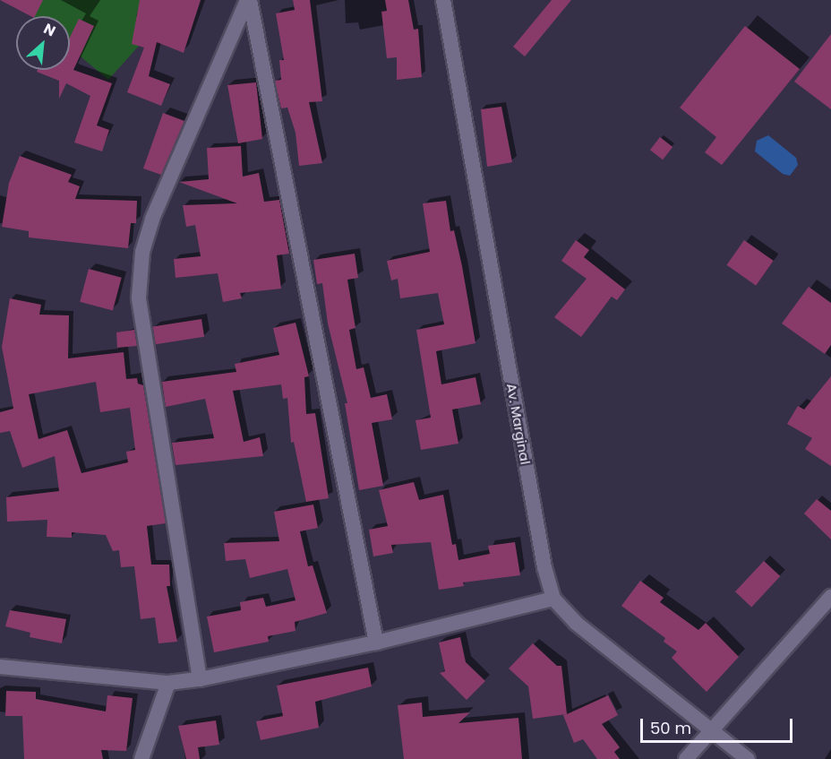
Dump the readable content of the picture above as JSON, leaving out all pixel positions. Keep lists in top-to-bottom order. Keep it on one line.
{"streets":{"street":["Av. Marginal"]},"scale_bar":"50 m","north":"top right"}
